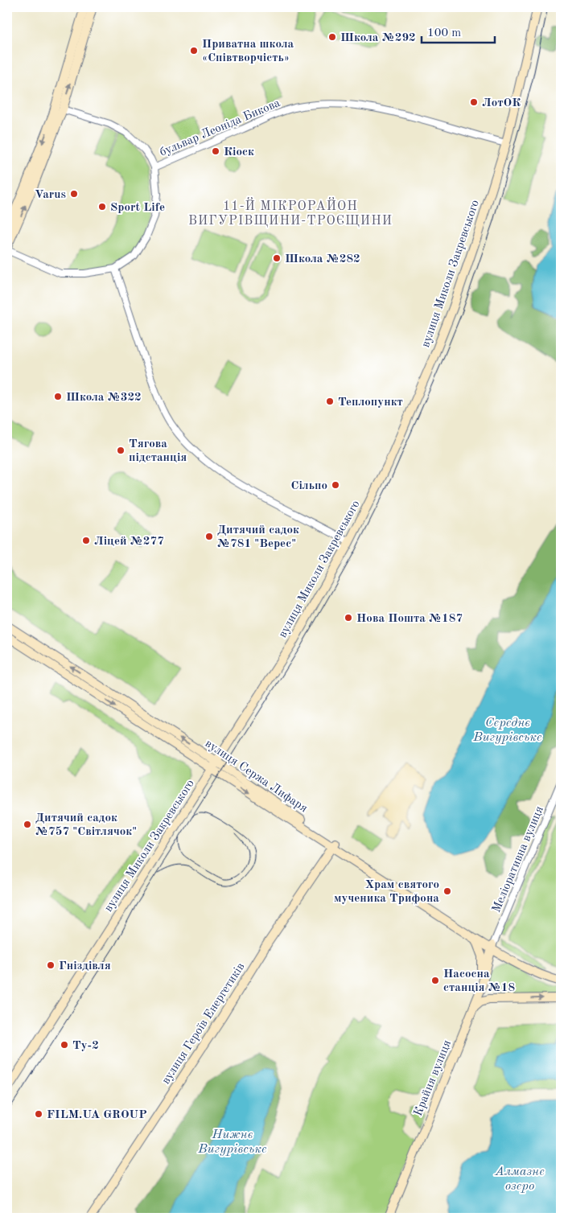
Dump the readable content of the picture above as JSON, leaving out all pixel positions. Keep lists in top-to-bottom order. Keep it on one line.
{"streets":{"street":["бульвар Леоніда Бикова","вулиця Миколи Закревського","вулиця Сержа Лифаря","Меліоративна вулиця","вулиця Героїв Енергетиків","Крайня вулиця"]},"crossings":[["бульвар Леоніда Бикова","вулиця Миколи Закревського"],["вулиця Миколи Закревського","вулиця Сержа Лифаря"],["вулиця Сержа Лифаря","Меліоративна вулиця"],["вулиця Сержа Лифаря","вулиця Героїв Енергетиків"],["вулиця Сержа Лифаря","Крайня вулиця"],["Меліоративна вулиця","Крайня вулиця"]],"districts":["11-Й МІКРОРАЙОН ВИГУРІВЩИНИ-ТРОЄЩИНИ"],"water":["Середнє Вигурівське","Нижнє Вигурівське","Алмазне озеро"],"places":["Школа №292","Приватна школа «Співтворчість»","ЛотОК","Кіоск","Varus","Sport Life","Школа №282","Школа №322","Теплопункт","Тягова пiдстанцiя","Сільпо","Дитячий садок №781 \"Верес\"","Ліцей №277","Нова Пошта №187","Дитячий садок №757 \"Світлячок\"","Храм святого мученика Трифона","Гніздівля","Насосна станція №18","Ту-2","FILM.UA GROUP"],"scale_bar":"100 m"}
